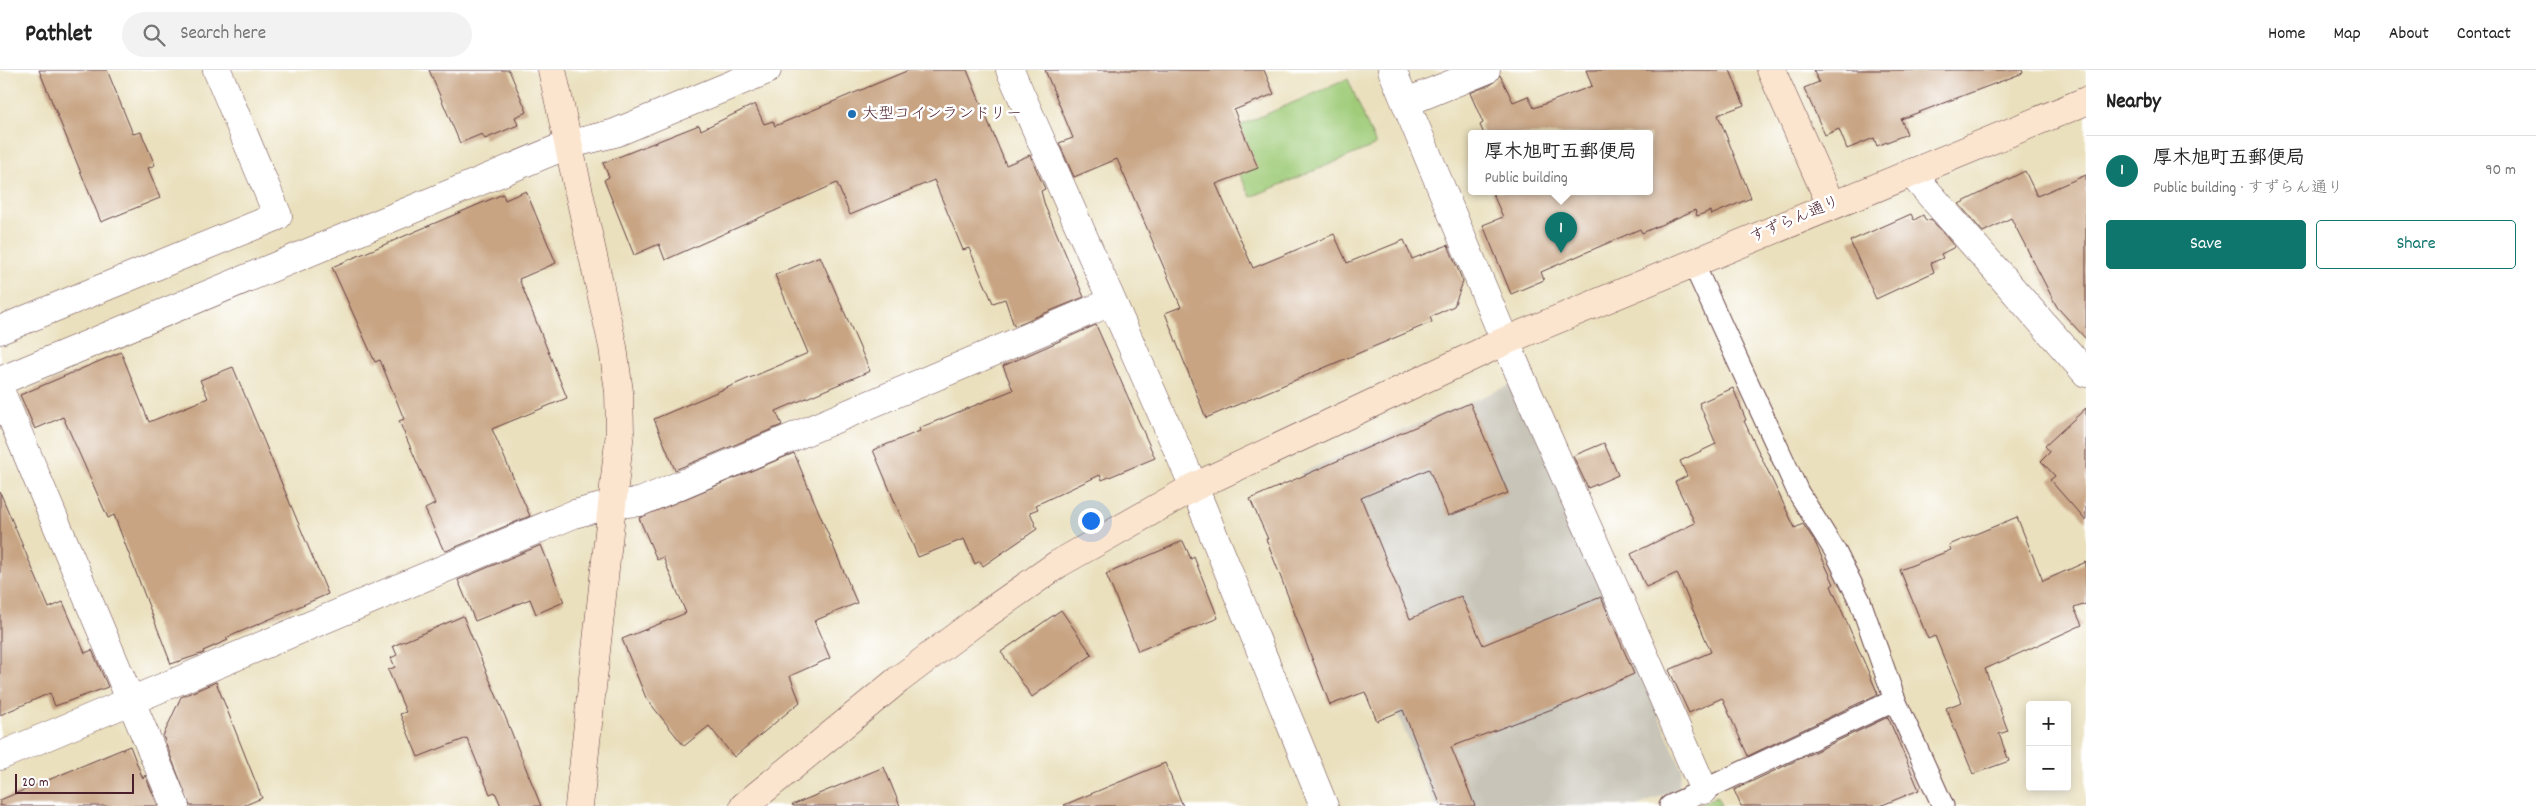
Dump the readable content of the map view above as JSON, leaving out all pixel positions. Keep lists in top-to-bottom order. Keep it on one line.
{"streets":{"street":["すずらん通り"]},"places":["大型コインランドリー"],"scale_bar":"20 m","page":{"header":"Pathlet","search":"Search here","nav":["Home","Map","About","Contact"],"heading":"Nearby","popup":["厚木旭町五郵便局","Public building"],"list":[{"mark":"1","name":"厚木旭町五郵便局","note":"Public building · すずらん通り","value":"90 m"}],"buttons":["Save","Share"],"pins":"1","map_buttons":["+","−"],"scale":"20 m"}}
